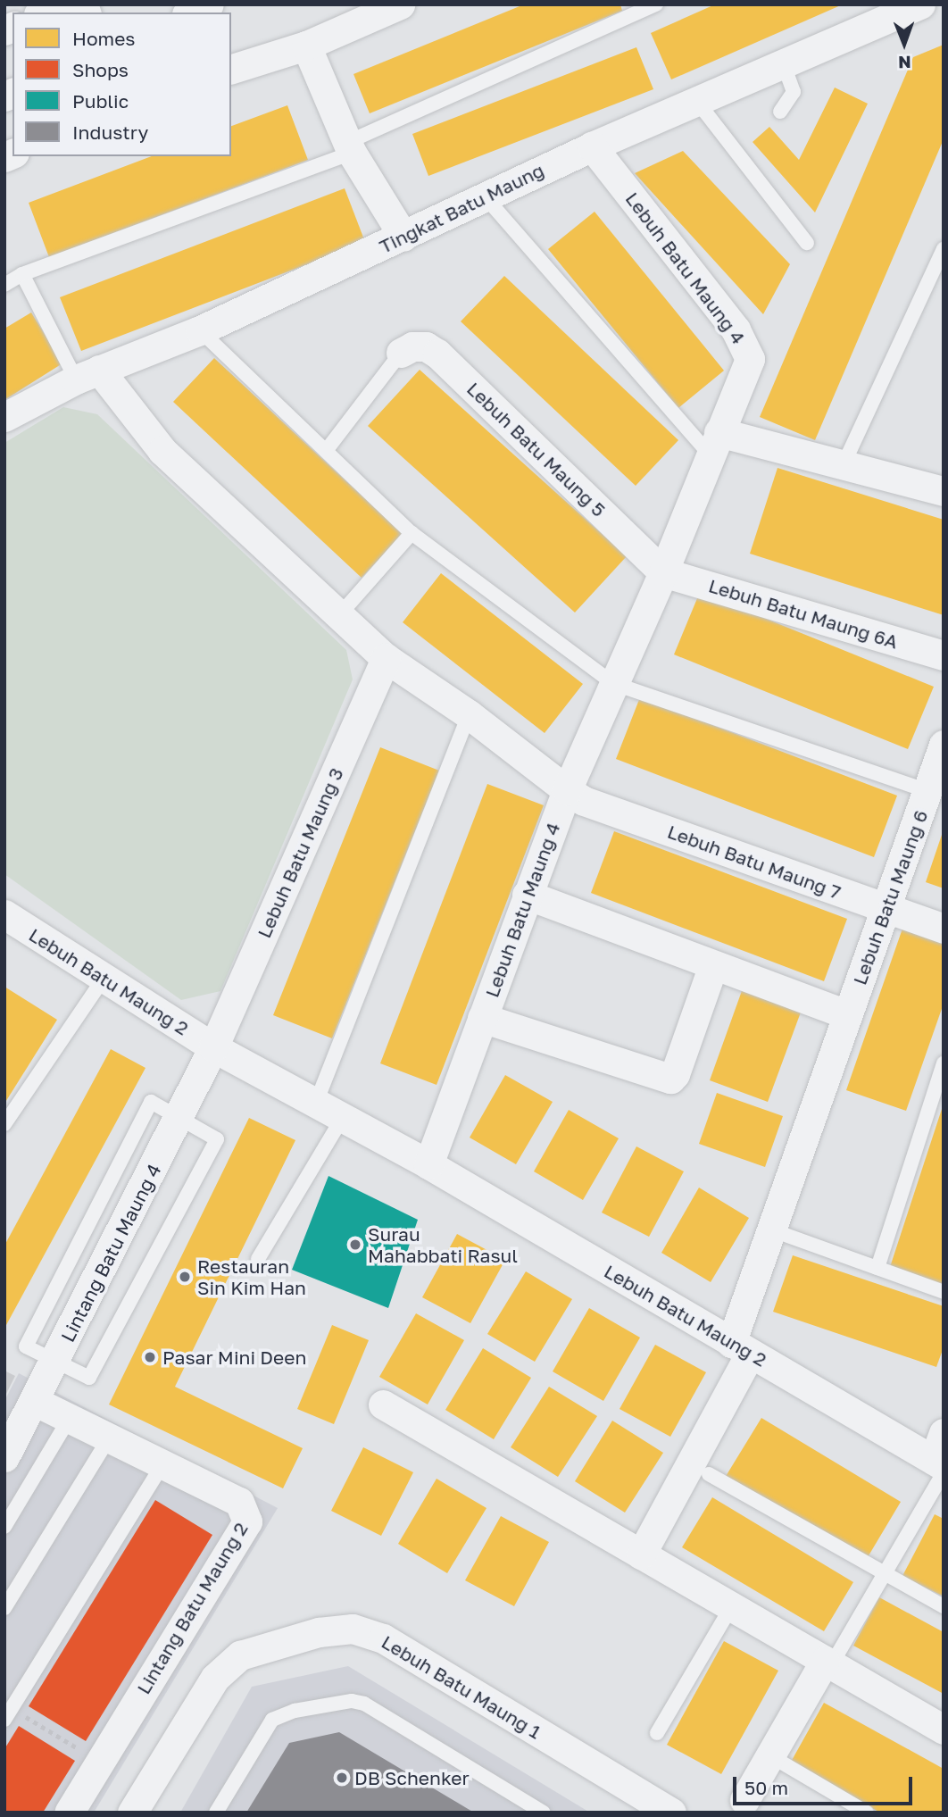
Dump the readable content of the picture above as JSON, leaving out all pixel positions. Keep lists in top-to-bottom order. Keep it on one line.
{"streets":{"street":["Tingkat Batu Maung","Lebuh Batu Maung 4","Lebuh Batu Maung 5","Lebuh Batu Maung 6A","Lebuh Batu Maung 3","Lebuh Batu Maung 7","Lebuh Batu Maung 6","Lebuh Batu Maung 2","Lintang Batu Maung 4","Lintang Batu Maung 2","Lebuh Batu Maung 1"]},"crossings":[["Tingkat Batu Maung","Lebuh Batu Maung 4"],["Lebuh Batu Maung 4","Lebuh Batu Maung 5"],["Lebuh Batu Maung 4","Lebuh Batu Maung 6A"],["Lebuh Batu Maung 4","Lebuh Batu Maung 7"],["Lebuh Batu Maung 4","Lebuh Batu Maung 2"],["Lebuh Batu Maung 5","Lebuh Batu Maung 6A"],["Lebuh Batu Maung 3","Lebuh Batu Maung 2"],["Lebuh Batu Maung 3","Lintang Batu Maung 4"],["Lebuh Batu Maung 7","Lebuh Batu Maung 6"],["Lebuh Batu Maung 6","Lebuh Batu Maung 2"],["Lebuh Batu Maung 2","Lintang Batu Maung 4"],["Lintang Batu Maung 4","Lintang Batu Maung 2"]],"places":["Surau Mahabbati Rasul","Restauran Sin Kim Han","Pasar Mini Deen","DB Schenker"],"legend":["Homes","Shops","Public","Industry"],"scale_bar":"50 m","north":"bottom"}
